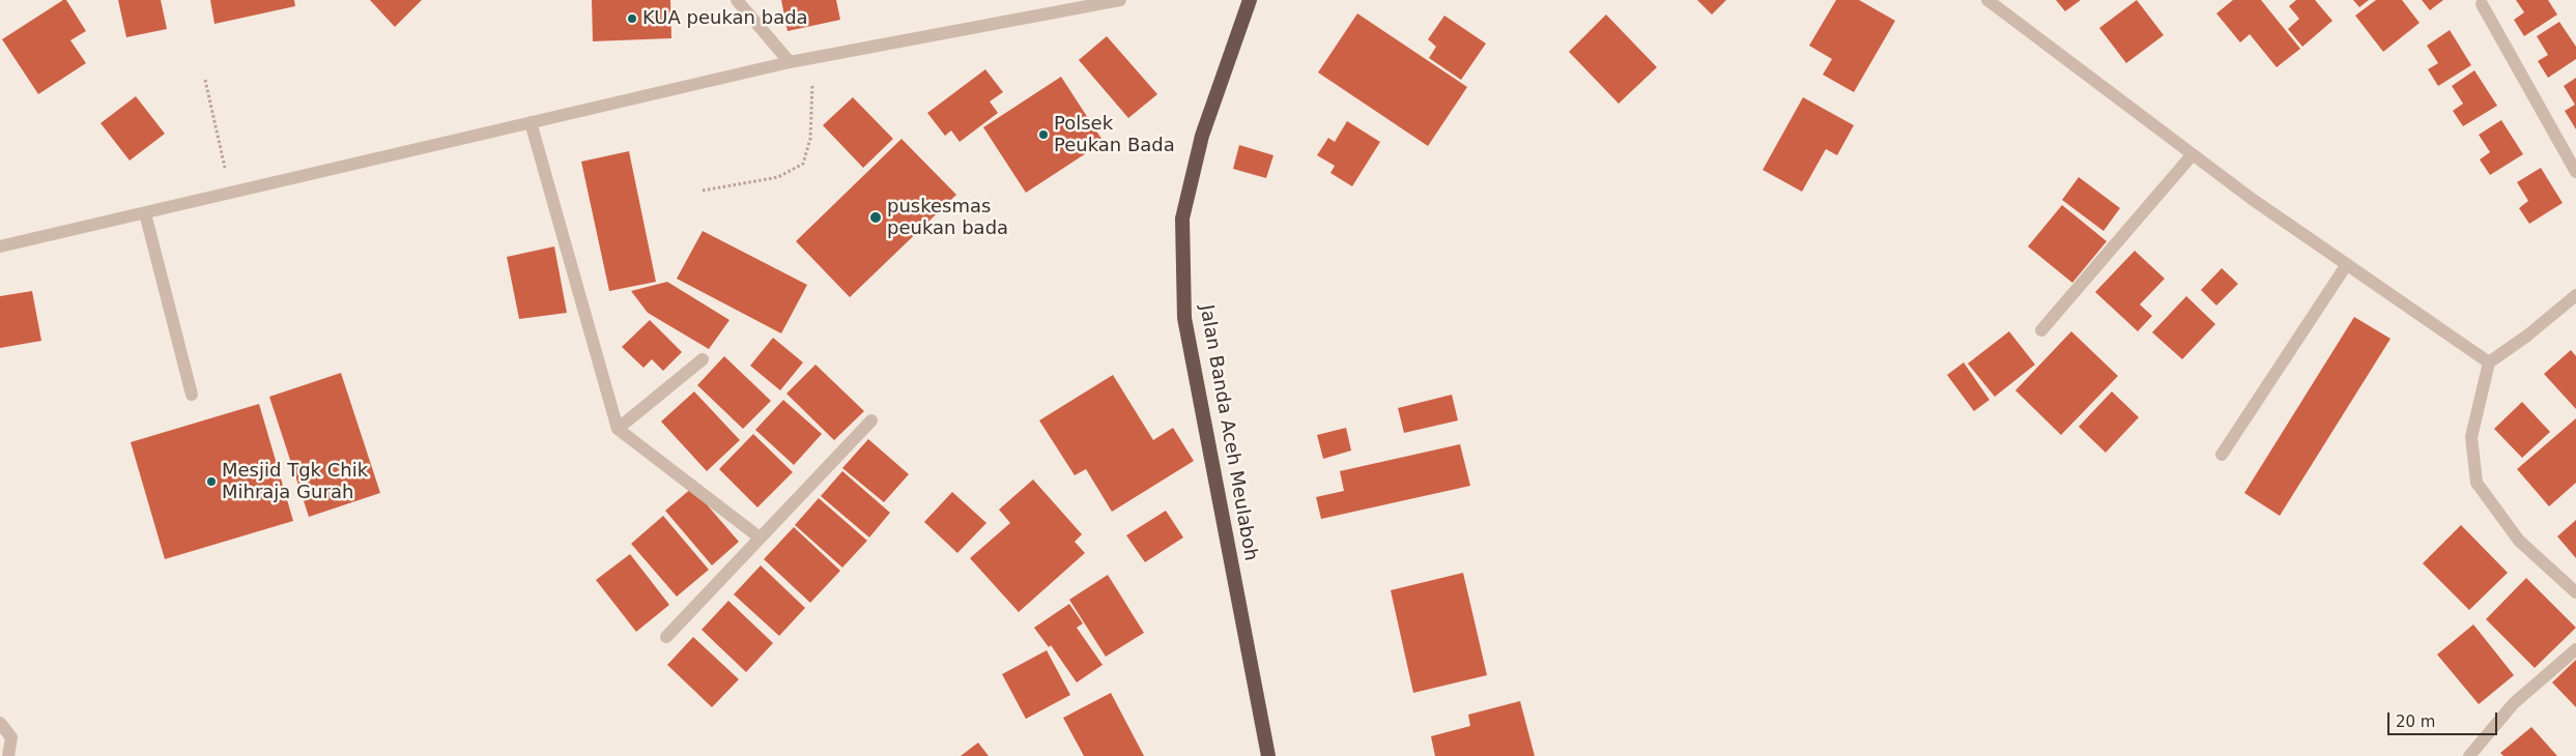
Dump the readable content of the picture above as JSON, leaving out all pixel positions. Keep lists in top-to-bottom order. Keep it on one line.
{"streets":{"highway":["Jalan Banda Aceh Meulaboh"]},"places":["KUA peukan bada","Polsek Peukan Bada","puskesmas peukan bada","Mesjid Tgk Chik Mihraja Gurah"],"scale_bar":"20 m"}
